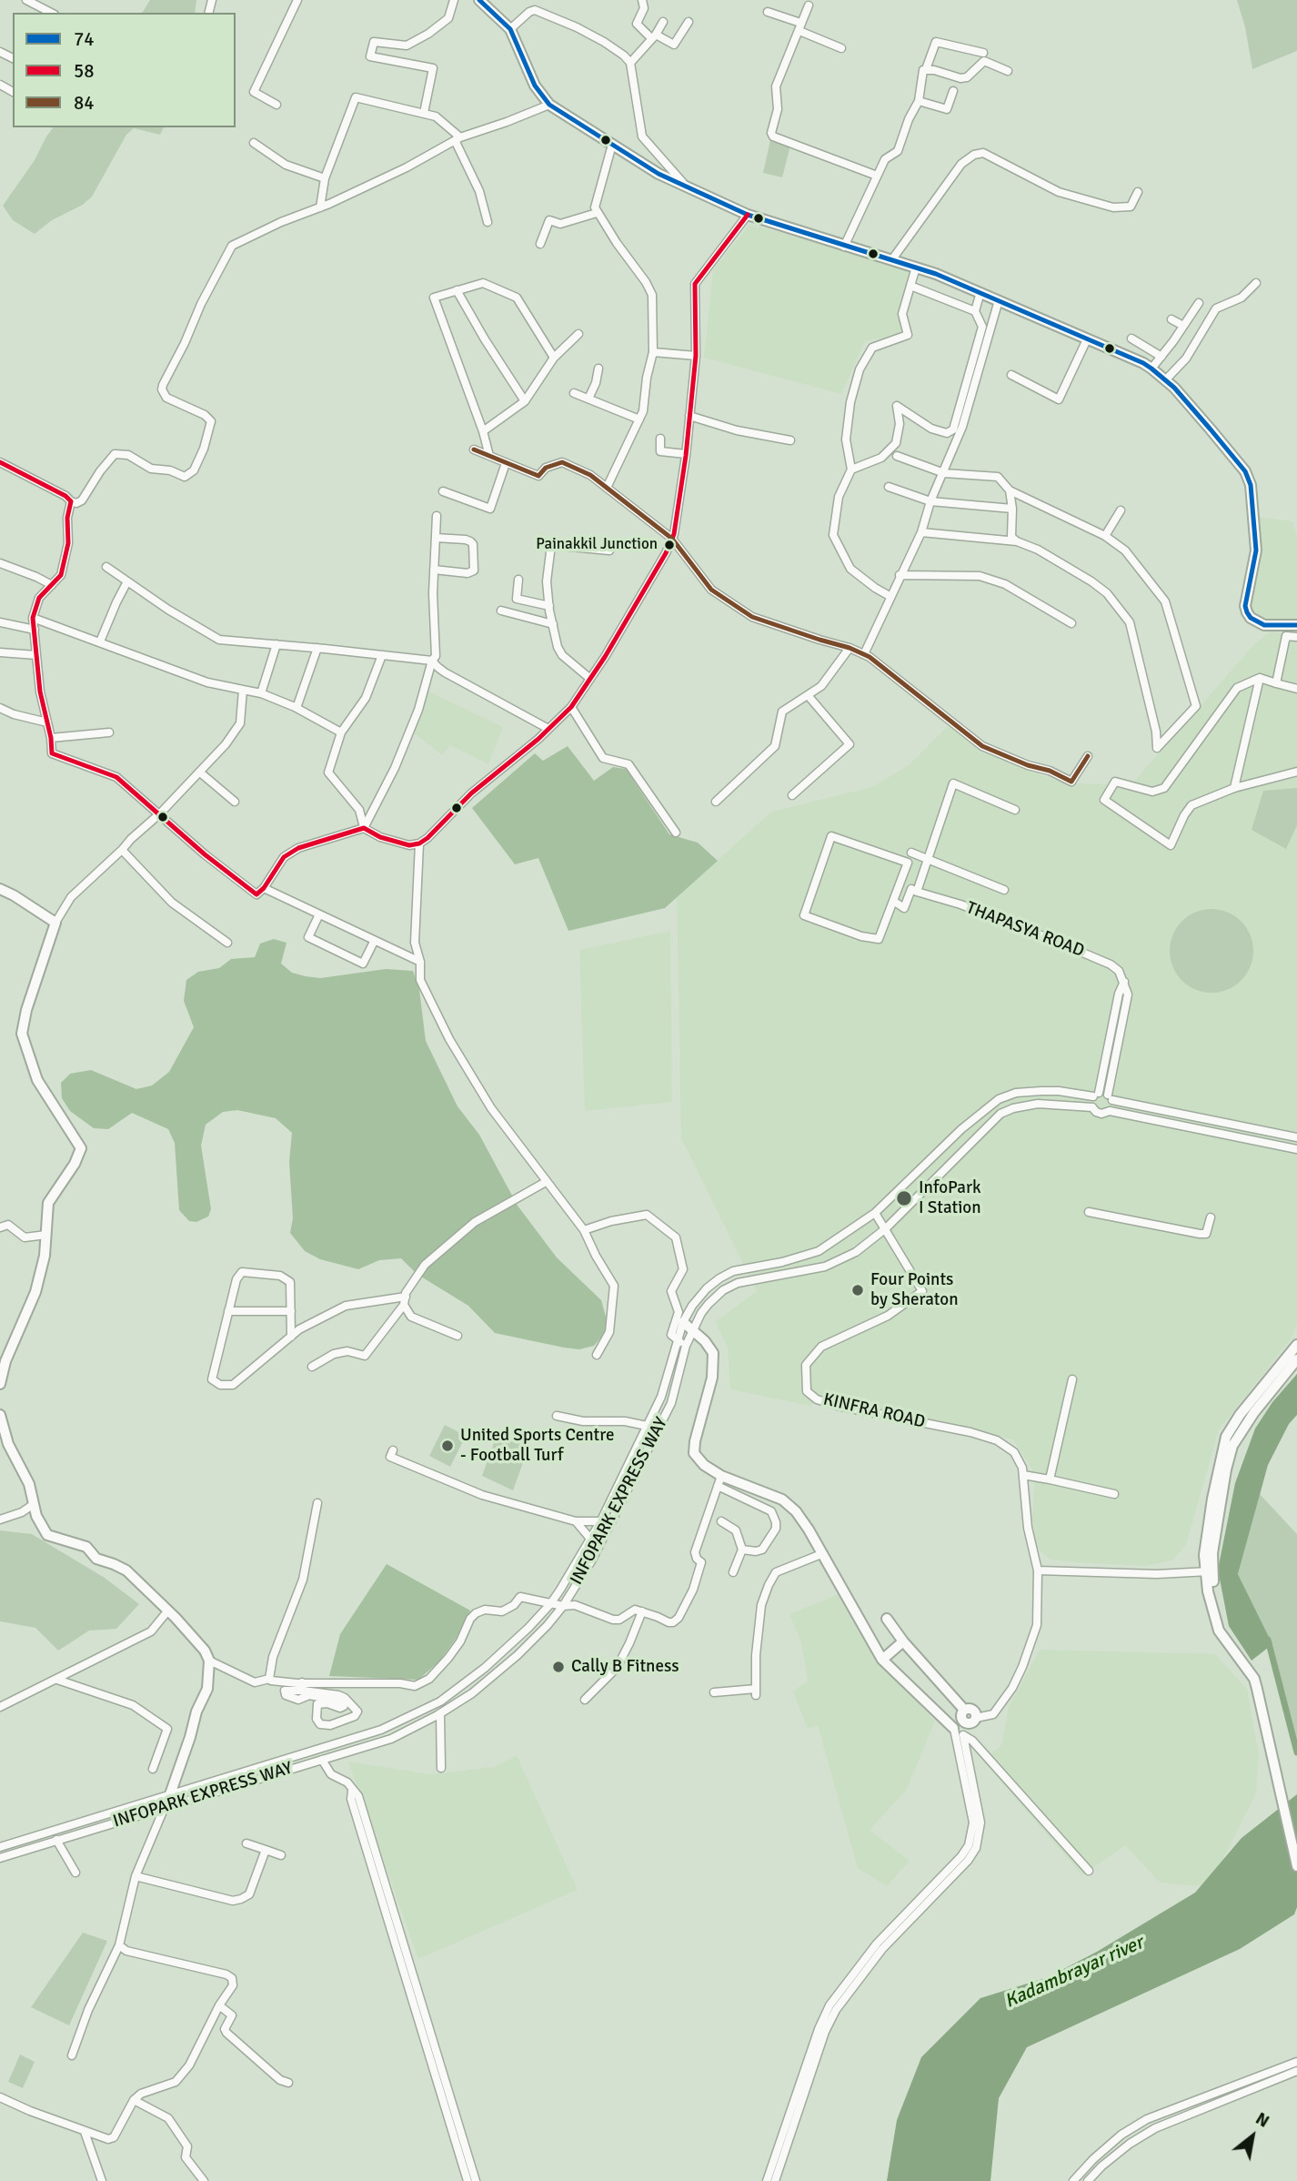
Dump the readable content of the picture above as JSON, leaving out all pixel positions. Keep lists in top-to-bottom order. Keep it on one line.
{"streets":{"street":["THAPASYA ROAD","KINFRA ROAD","INFOPARK EXPRESS WAY"]},"crossings":[["KINFRA ROAD","INFOPARK EXPRESS WAY"]],"water":["Kadambrayar river"],"places":["Painakkil Junction","InfoPark I Station","Four Points by Sheraton","United Sports Centre - Football Turf","Cally B Fitness"],"lines":["transit line 74","transit line 58","transit line 84"],"legend":["74","58","84"],"north":"top right"}
